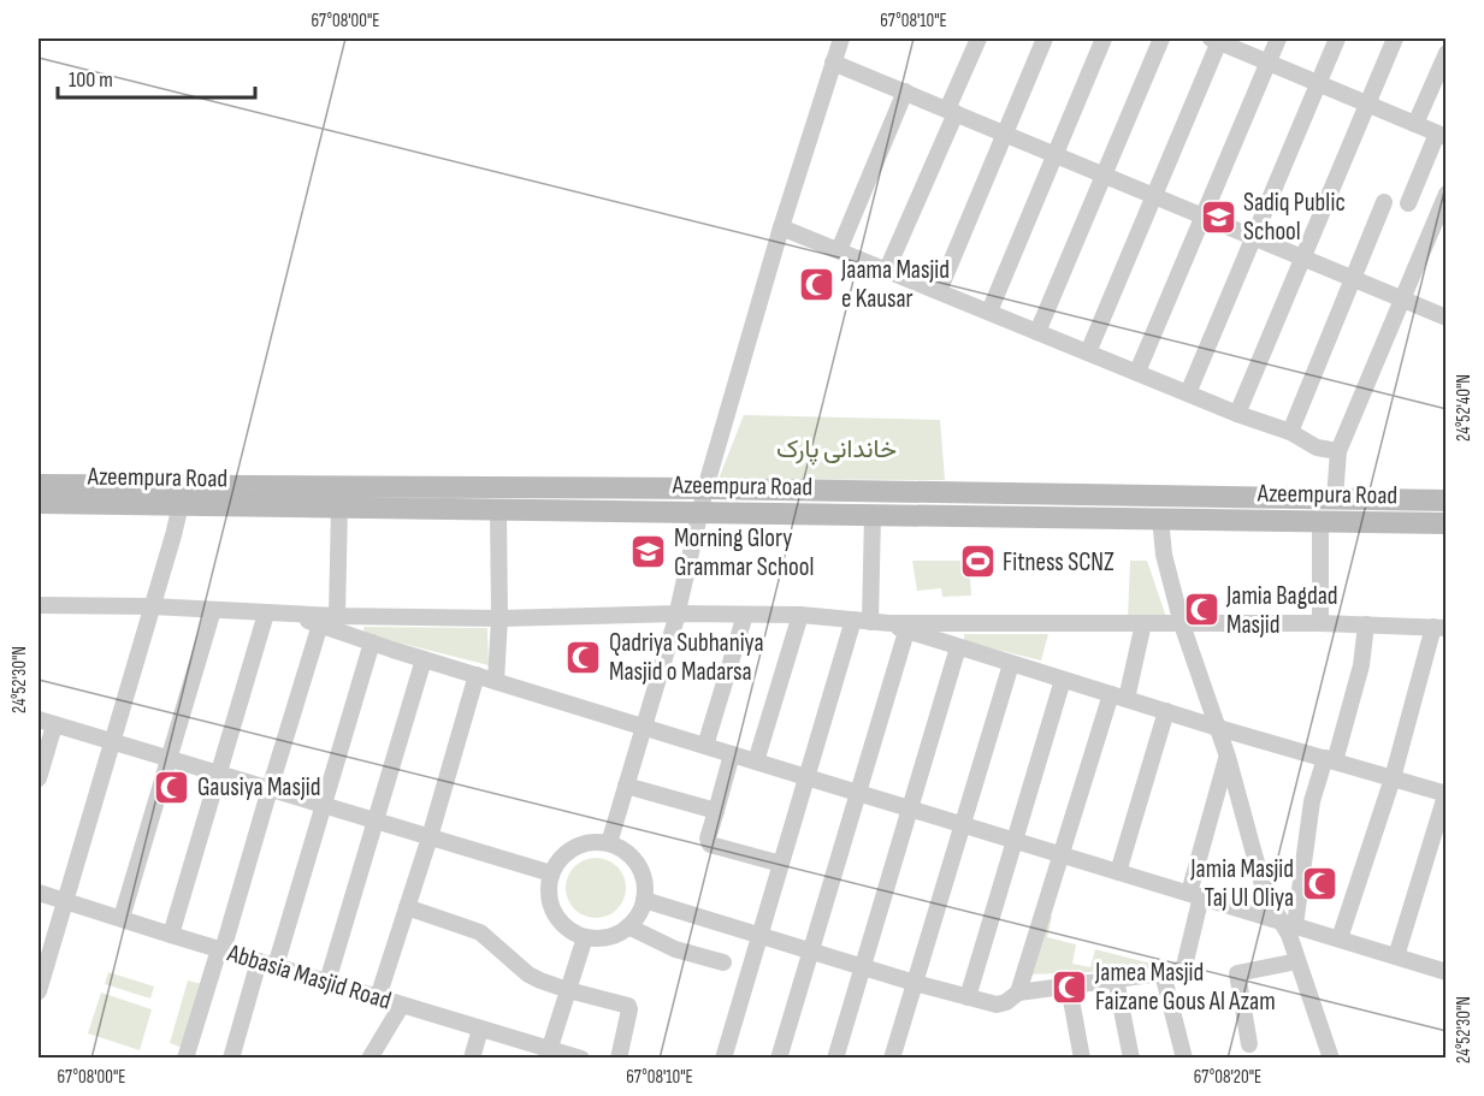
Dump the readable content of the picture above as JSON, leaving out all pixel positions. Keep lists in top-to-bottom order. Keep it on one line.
{"streets":{"main road":["Azeempura Road"],"street":["Abbasia Masjid Road"]},"parks":["خاندانی پارک"],"places":{"school or university":["Sadiq Public School","Morning Glory Grammar School"],"mosque":["Jaama Masjid e Kausar","Jamia Bagdad Masjid","Qadriya Subhaniya Masjid o Madarsa","Gausiya Masjid","Jamia Masjid Taj Ul Oliya","Jamea Masjid Faizane Gous Al Azam"],"sports":["Fitness SCNZ"]},"scale_bar":"100 m","coordinates":["67°08'00\"E","67°08'10\"E","24°52'40\"N","24°52'30\"N","67°08'20\"E"]}
